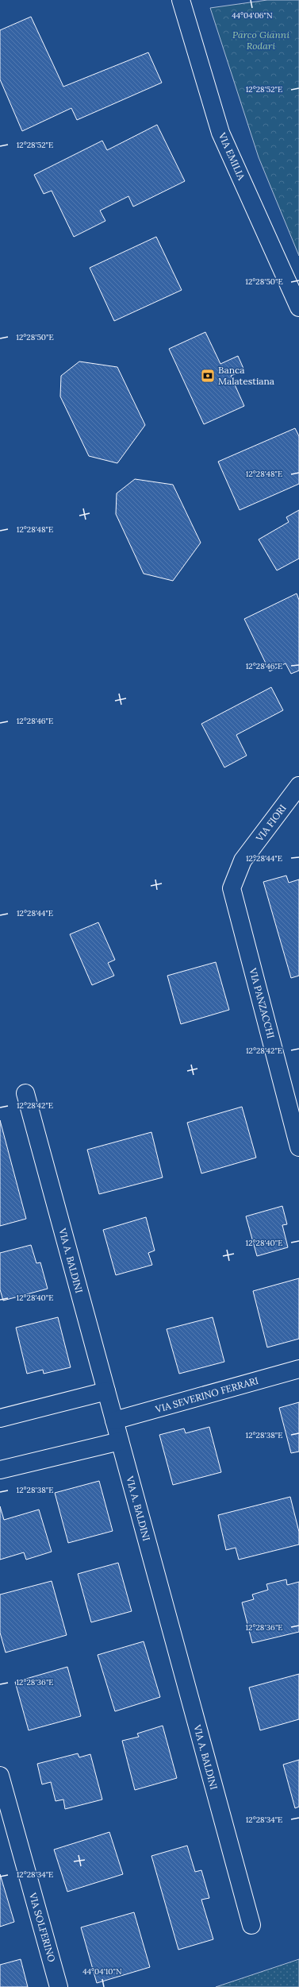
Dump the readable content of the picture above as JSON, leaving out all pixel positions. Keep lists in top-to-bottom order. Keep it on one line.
{"streets":{"street":["VIA EMILIA","VIA FIORI","VIA PANZACCHI","VIA A. BALDINI","VIA SEVERINO FERRARI","VIA SOLFERINO"]},"crossings":[["VIA FIORI","VIA PANZACCHI"],["VIA A. BALDINI","VIA SEVERINO FERRARI"]],"parks":["Parco Gianni Rodari"],"places":{"bank":["Banca Malatestiana"]},"coordinates":["44°04'06\"N","12°28'52\"E","12°28'50\"E","12°28'48\"E","12°28'46\"E","12°28'44\"E","12°28'42\"E","12°28'40\"E","12°28'38\"E","12°28'36\"E","12°28'34\"E","44°04'10\"N"]}
